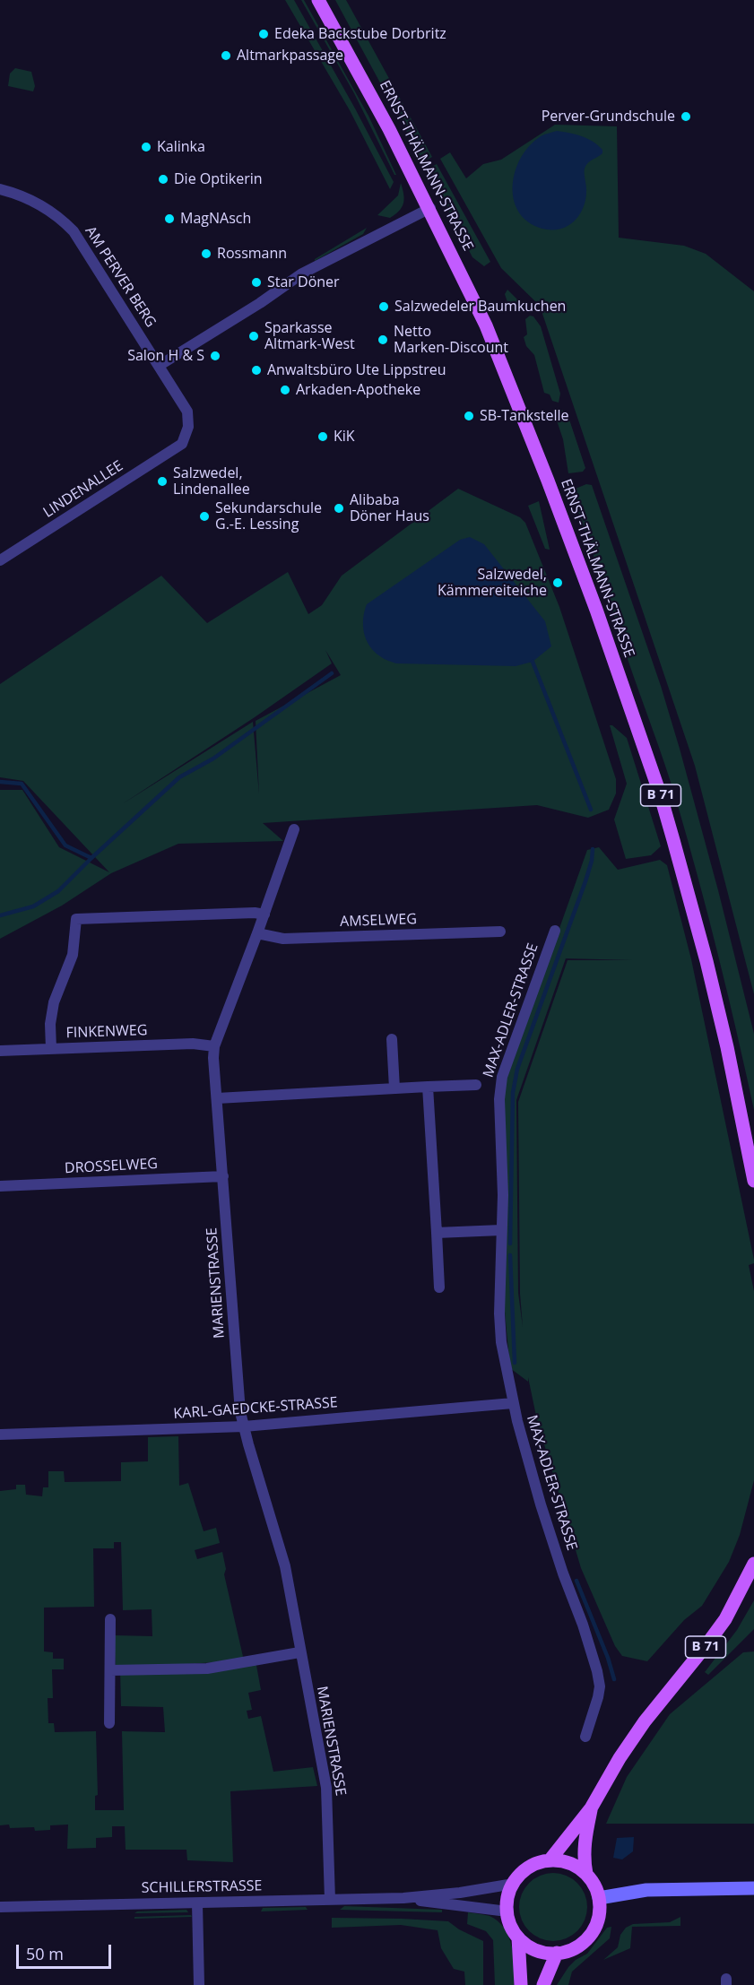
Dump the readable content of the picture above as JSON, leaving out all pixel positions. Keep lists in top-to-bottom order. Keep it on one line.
{"streets":{"main road":["ERNST-THÄLMANN-STRASSE","B 71"],"street":["AM PERVER BERG","LINDENALLEE","AMSELWEG","MAX-ADLER-STRASSE","FINKENWEG","DROSSELWEG","MARIENSTRASSE","KARL-GAEDCKE-STRASSE","SCHILLERSTRASSE"]},"crossings":[["AM PERVER BERG","LINDENALLEE"],["B 71","SCHILLERSTRASSE"],["AMSELWEG","MARIENSTRASSE"],["MAX-ADLER-STRASSE","MARIENSTRASSE"],["MAX-ADLER-STRASSE","KARL-GAEDCKE-STRASSE"],["FINKENWEG","MARIENSTRASSE"],["DROSSELWEG","MARIENSTRASSE"],["MARIENSTRASSE","KARL-GAEDCKE-STRASSE"],["MARIENSTRASSE","SCHILLERSTRASSE"]],"places":["Edeka Backstube Dorbritz","Altmarkpassage","Perver-Grundschule","Kalinka","Die Optikerin","MagNAsch","Rossmann","Star Döner","Salzwedeler Baumkuchen","Sparkasse Altmark-West","Netto Marken-Discount","Salon H & S","Anwaltsbüro Ute Lippstreu","Arkaden-Apotheke","SB-Tankstelle","KiK","Salzwedel, Lindenallee","Alibaba Döner Haus","Sekundarschule G.-E. Lessing","Salzwedel, Kämmereiteiche"],"scale_bar":"50 m"}
